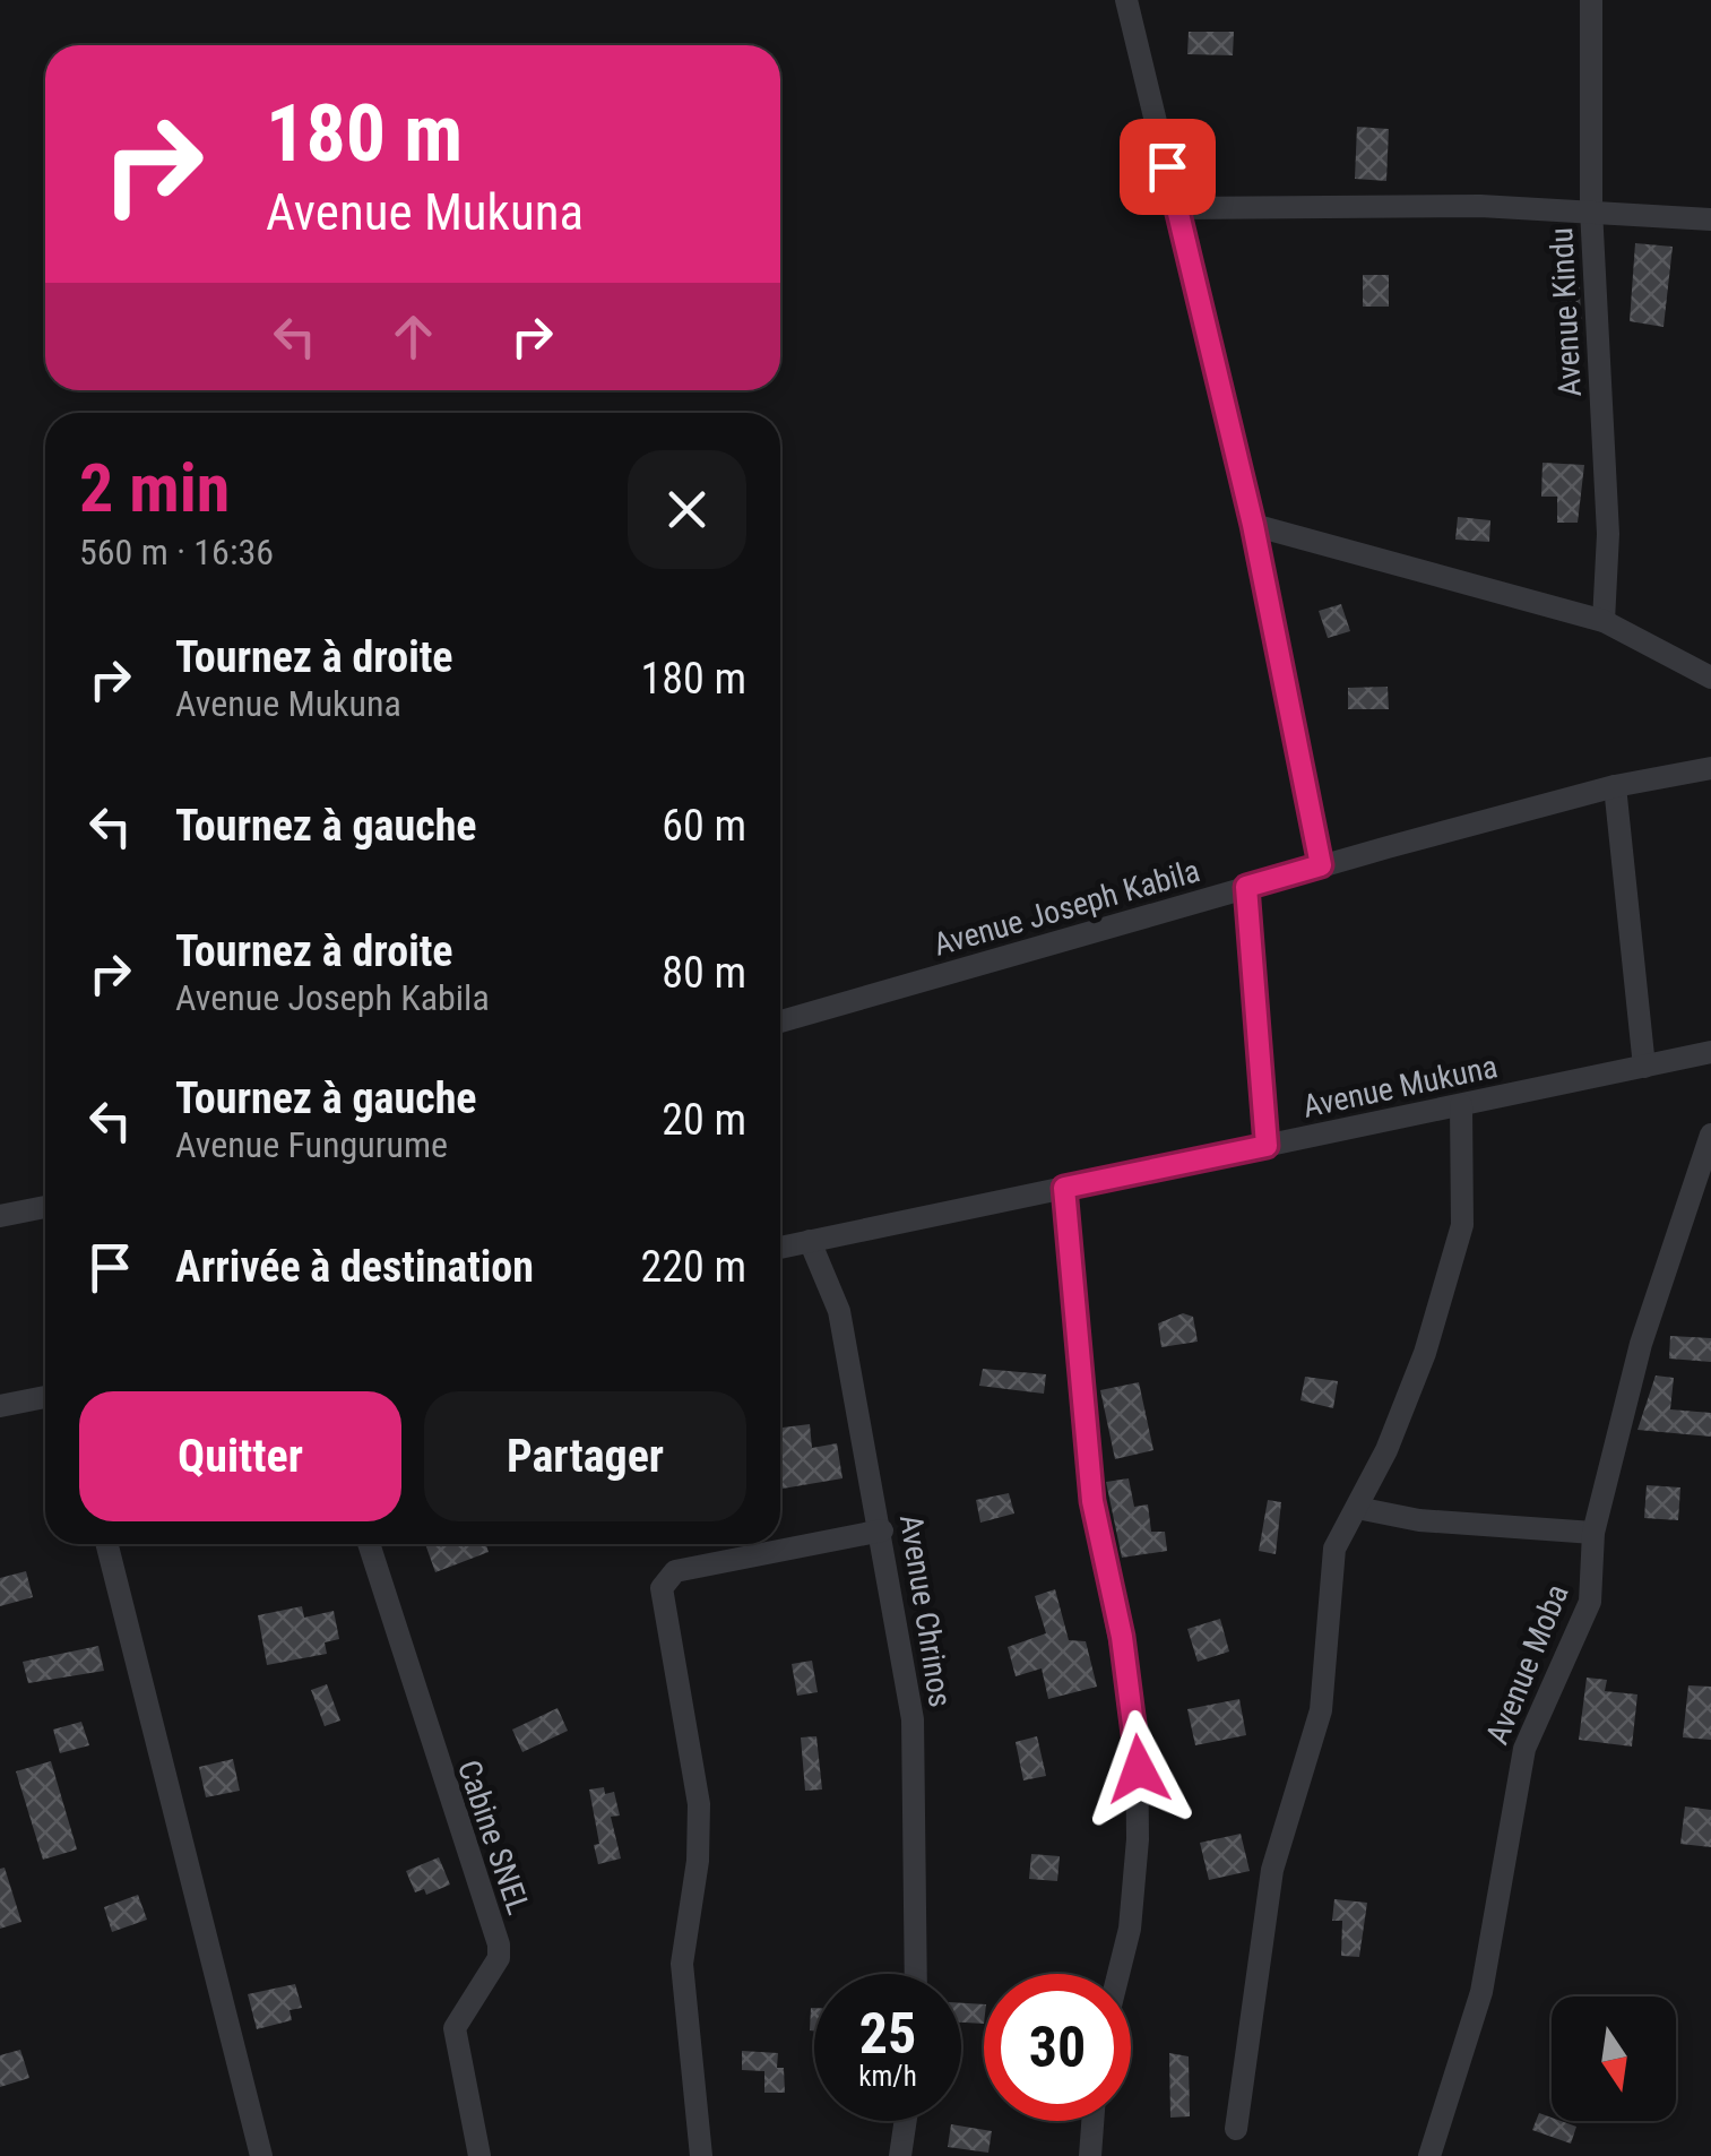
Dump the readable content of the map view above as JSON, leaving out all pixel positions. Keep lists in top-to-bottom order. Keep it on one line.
{"streets":{"street":["Avenue Kindu","Avenue Joseph Kabila","Avenue Mukuna","Avenue Chrinos","Avenue Moba","Cabine SNEL"]},"crossings":[["Avenue Mukuna","Avenue Chrinos"]],"north":"bottom","page":{"turn":["180 m","Avenue Mukuna"],"heading":["2 min","560 m · 16:36"],"list":[{"name":"Tournez à droite","note":"Avenue Mukuna","value":"180 m"},{"name":"Tournez à gauche","value":"60 m"},{"name":"Tournez à droite","note":"Avenue Joseph Kabila","value":"80 m"},{"name":"Tournez à gauche","note":"Avenue Fungurume","value":"20 m"},{"name":"Arrivée à destination","value":"220 m"}],"buttons":["Quitter","Partager"],"speed":"25 km/h","limit":"30"}}
